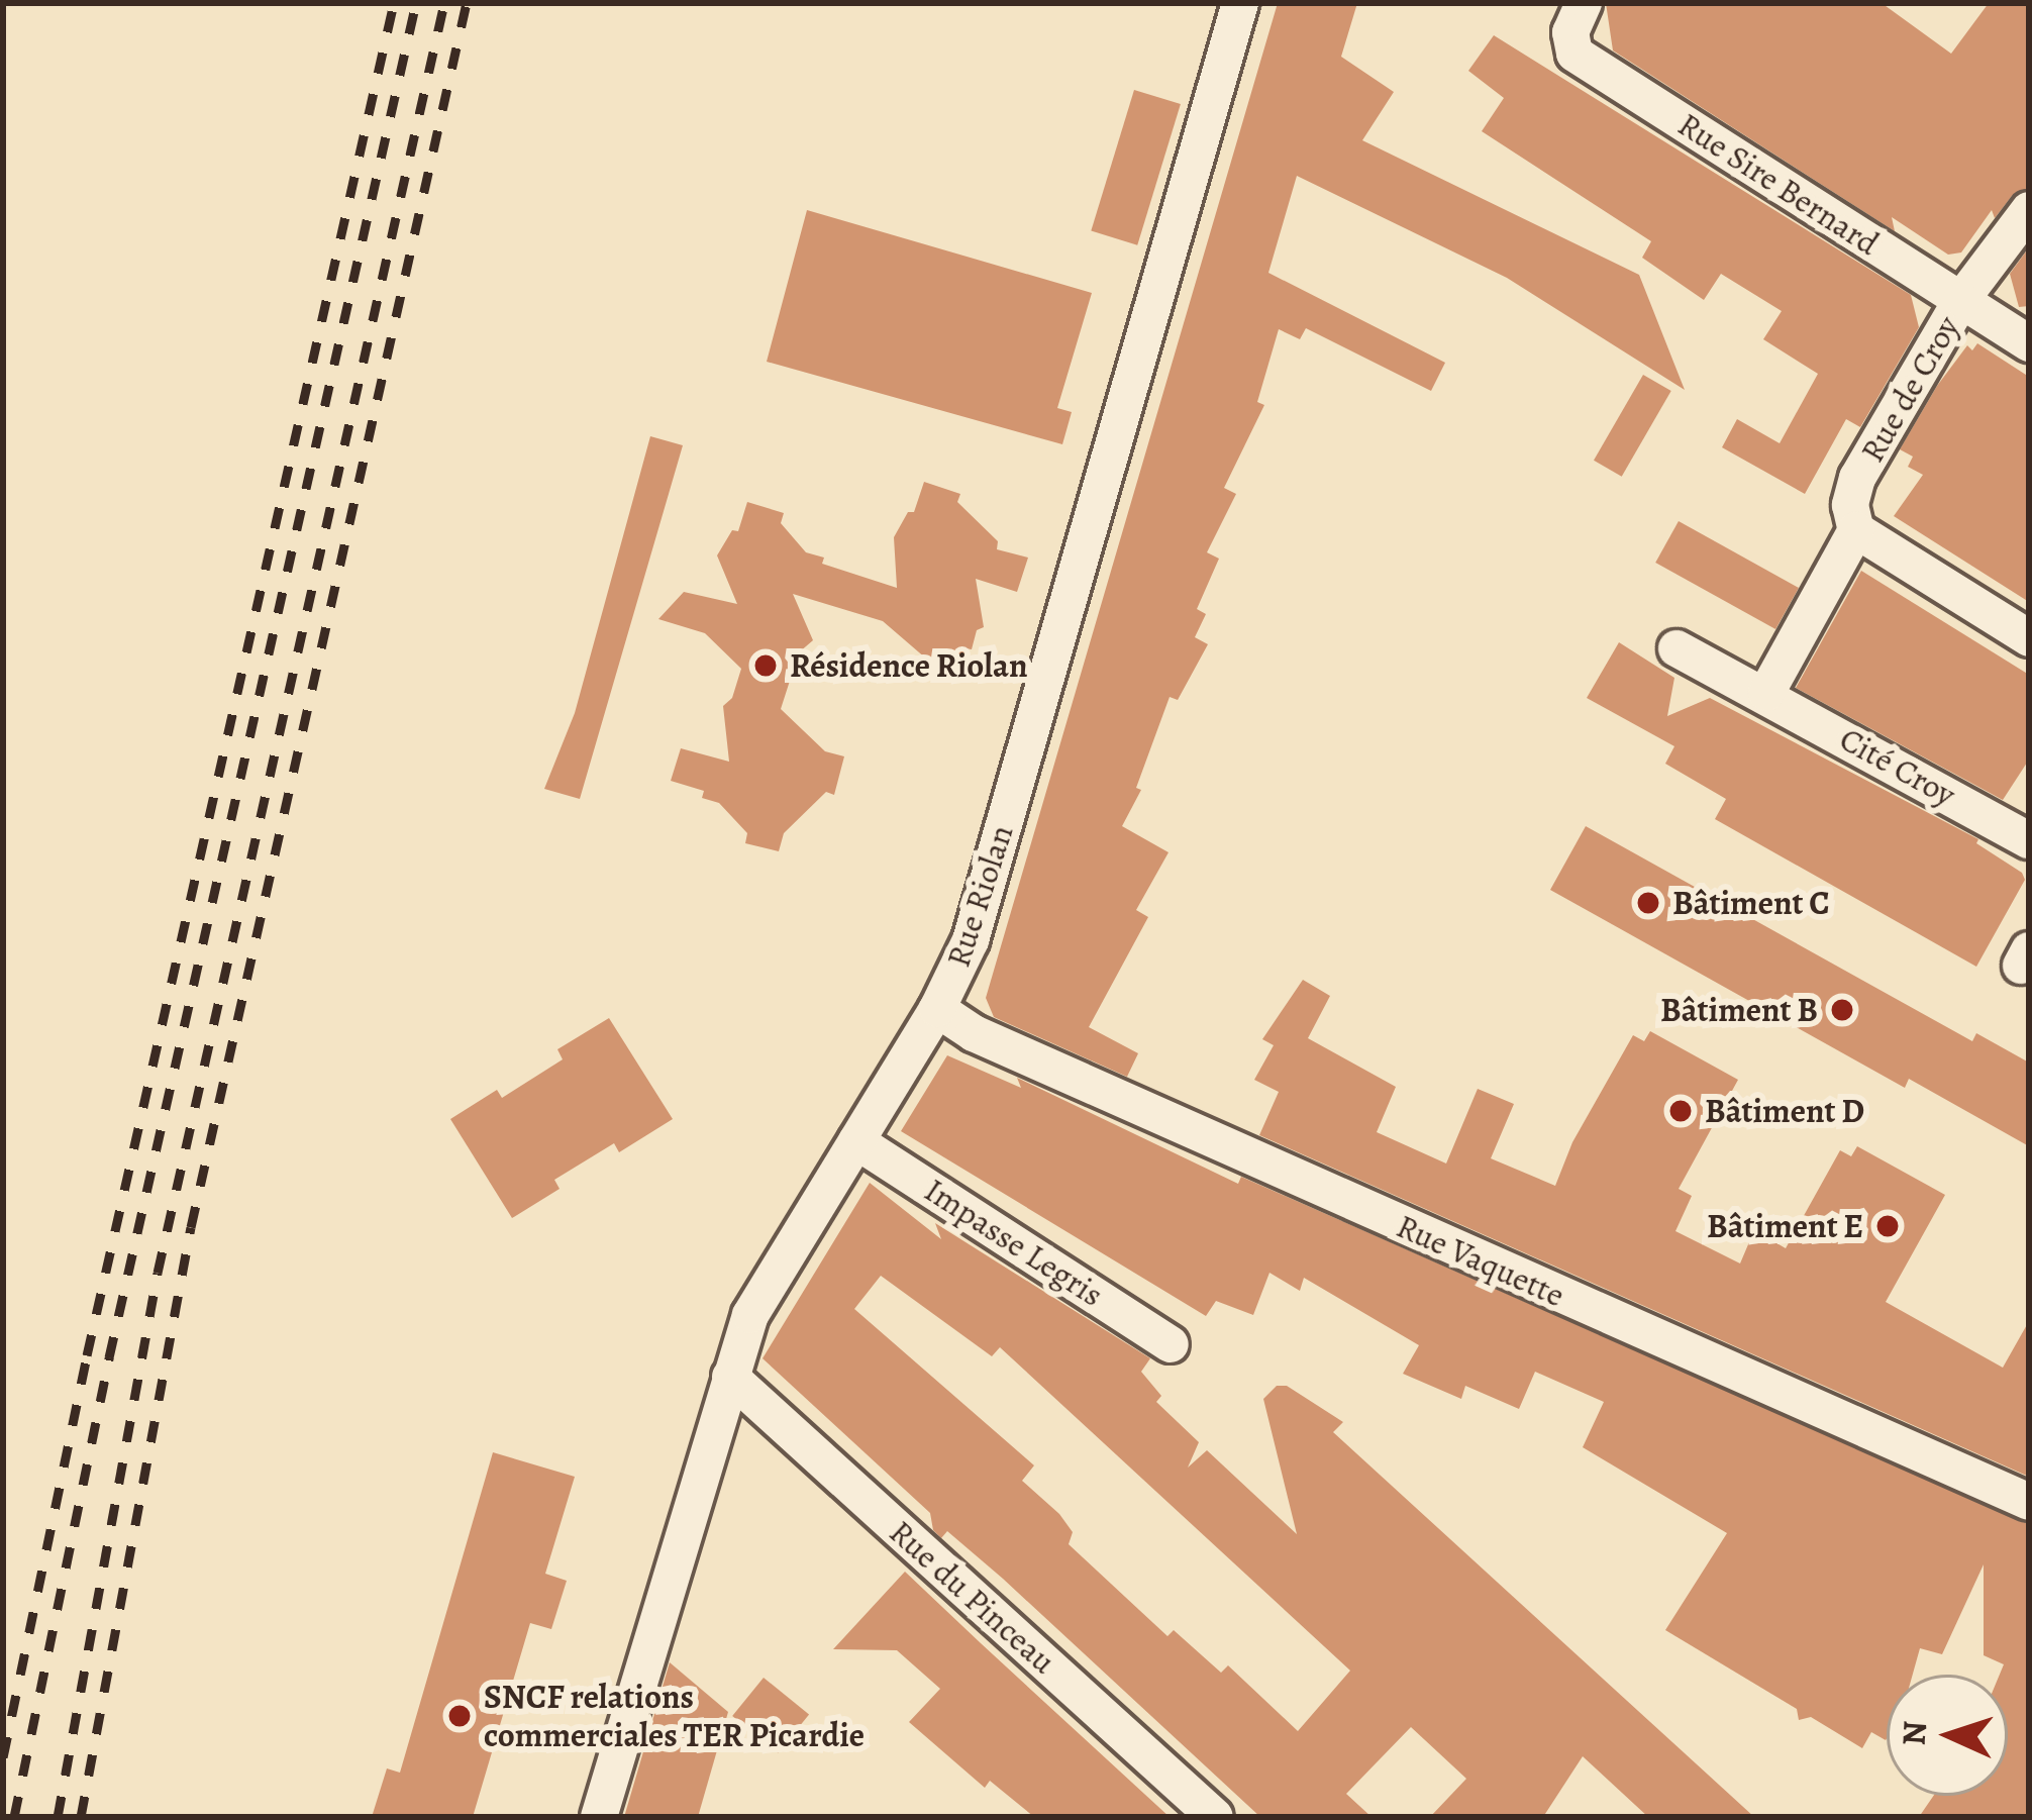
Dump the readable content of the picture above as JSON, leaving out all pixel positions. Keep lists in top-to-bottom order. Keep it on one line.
{"streets":{"street":["Rue Sire Bernard","Rue de Croy","Cité Croy","Rue Riolan","Impasse Legris","Rue Vaquette","Rue du Pinceau"]},"crossings":[["Rue Sire Bernard","Rue de Croy"],["Rue Riolan","Impasse Legris"],["Rue Riolan","Rue Vaquette"],["Rue Riolan","Rue du Pinceau"]],"places":["Résidence Riolan","Bâtiment C","Bâtiment B","Bâtiment D","Bâtiment E","SNCF relations commerciales TER Picardie"],"north":"left"}
